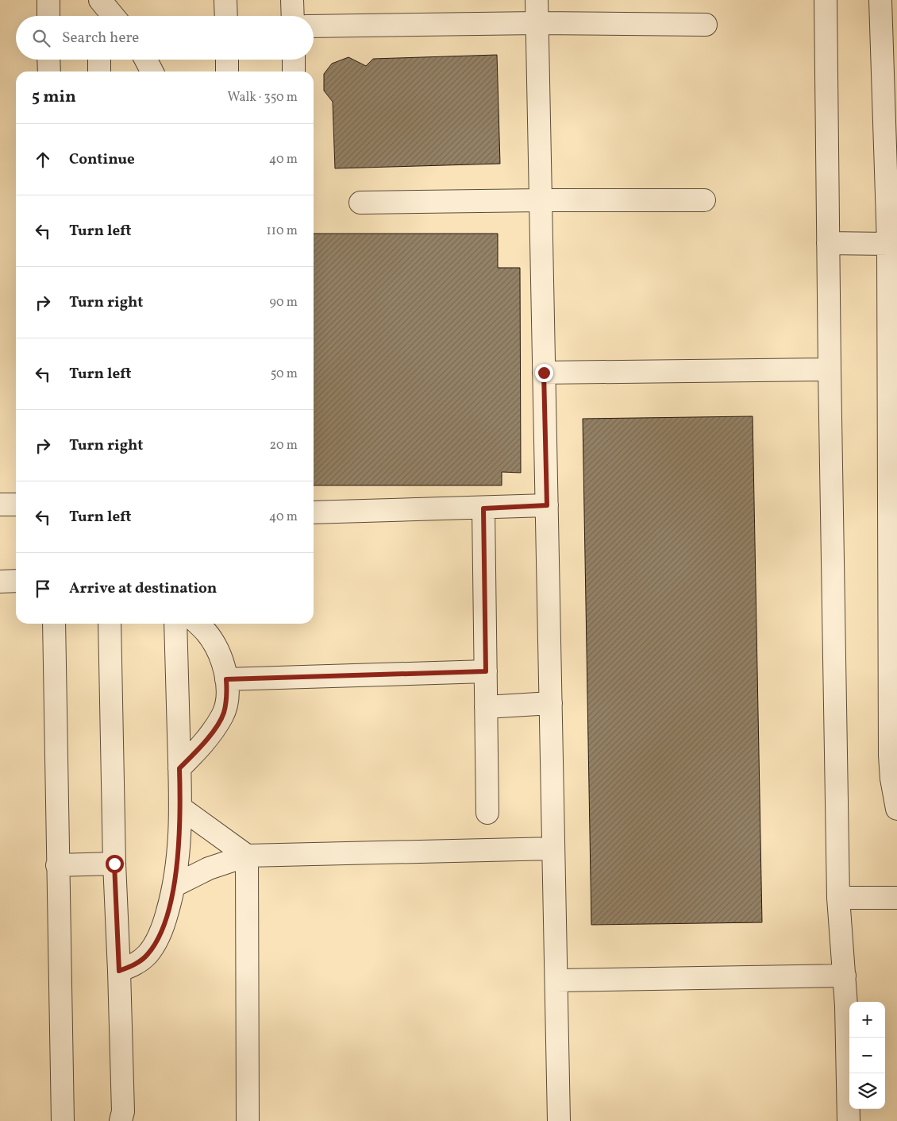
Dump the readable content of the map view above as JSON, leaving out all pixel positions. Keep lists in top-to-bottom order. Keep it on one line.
{"page":{"search":"Search here","heading":["5 min","Walk · 350 m"],"list":[["Continue","40 m"],["Turn left","110 m"],["Turn right","90 m"],["Turn left","50 m"],["Turn right","20 m"],["Turn left","40 m"],"Arrive at destination"],"map_buttons":["+","−"]}}
